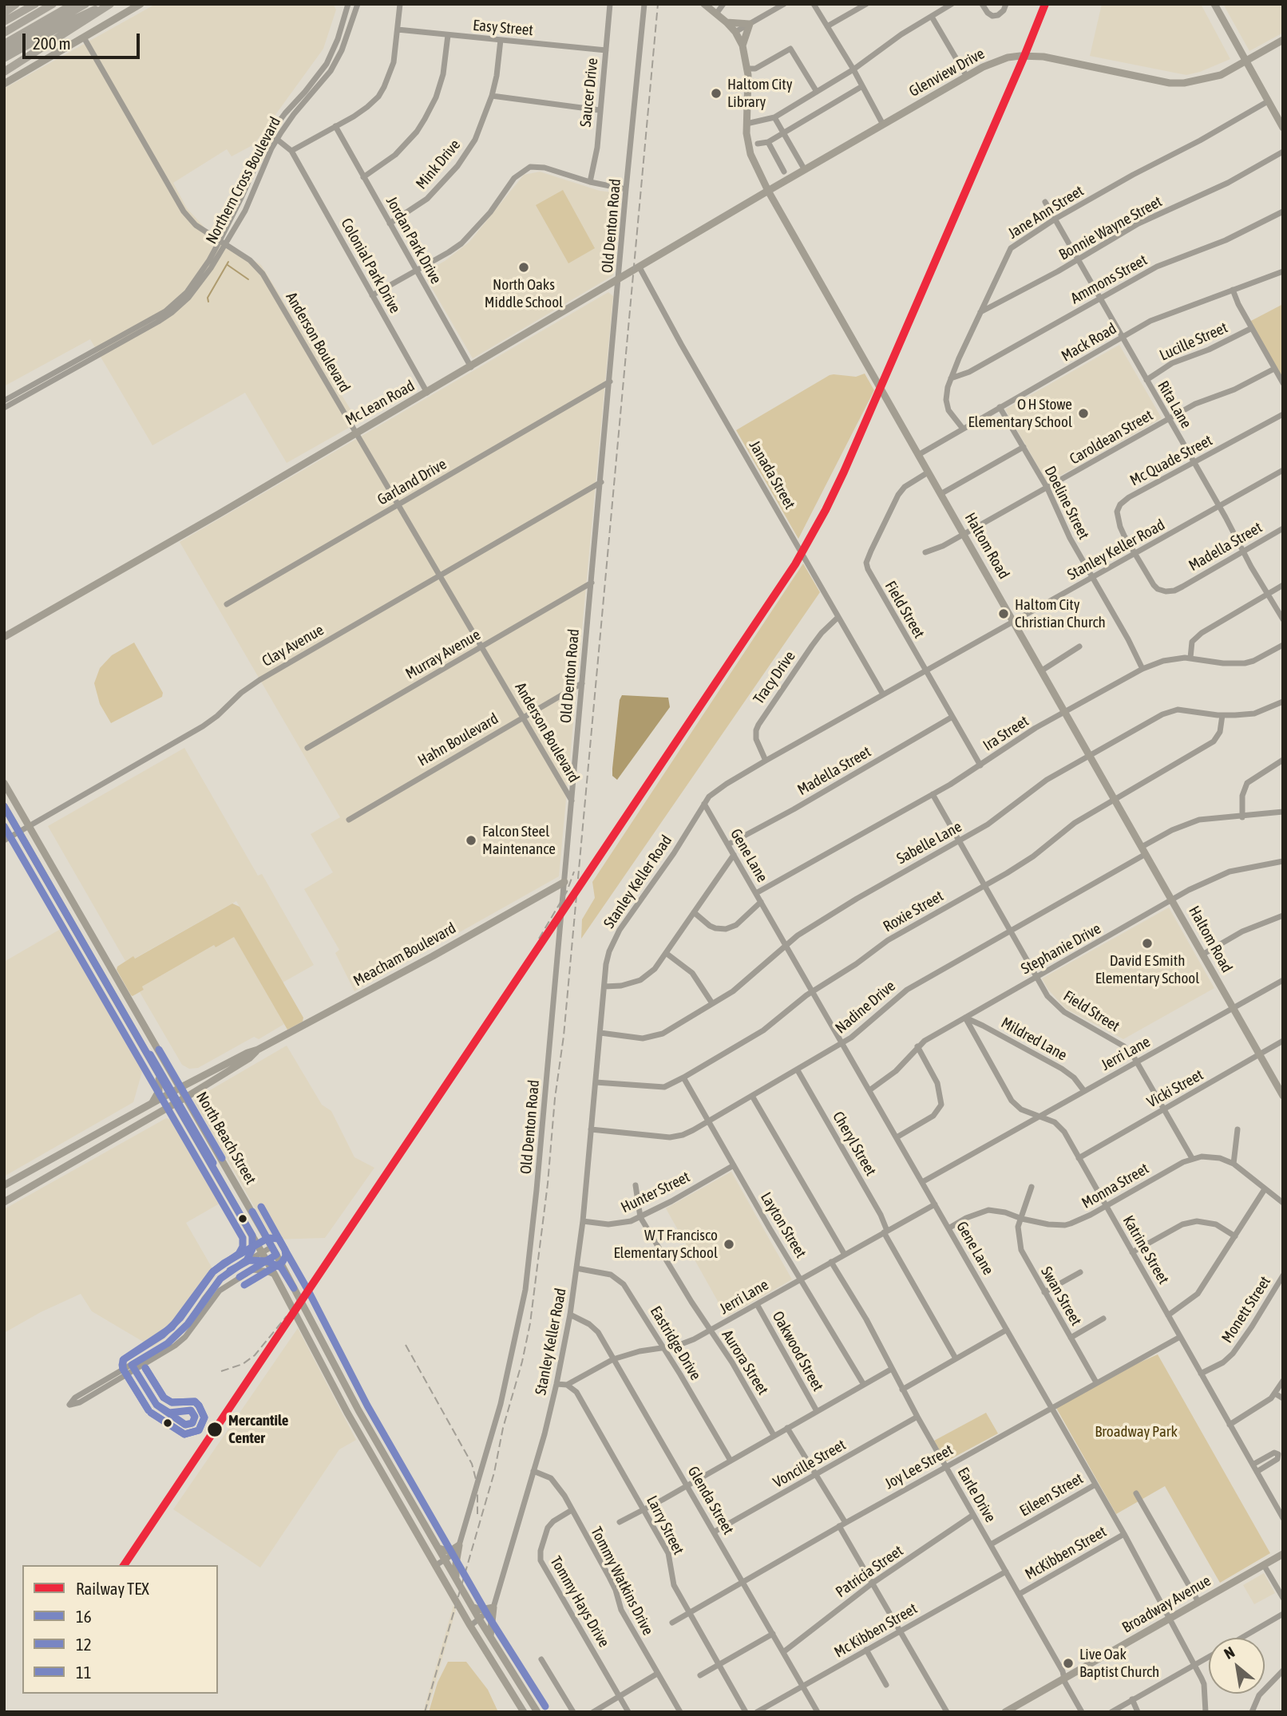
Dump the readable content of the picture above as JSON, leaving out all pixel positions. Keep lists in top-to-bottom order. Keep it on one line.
{"streets":{"main road":["Glenview Drive","Mc Lean Road","Haltom Road","Meacham Boulevard","North Beach Street","Broadway Avenue"],"street":["Easy Street","Saucer Drive","Mink Drive","Northern Cross Boulevard","Jane Ann Street","Old Denton Road","Bonnie Wayne Street","Jordan Park Drive","Colonial Park Drive","Ammons Street","Lucille Street","Anderson Boulevard","Mack Road","Rita Lane","Caroldean Street","Mc Quade Street","Janada Street","Garland Drive","Doeline Street","Madella Street","Stanley Keller Road","Field Street","Clay Avenue","Murray Avenue","Tracy Drive","Ira Street","Hahn Boulevard","Sabelle Lane","Gene Lane","Roxie Street","Stephanie Drive","Nadine Drive","Mildred Lane","Jerri Lane","Vicki Street","Cheryl Street","Monna Street","Hunter Street","Layton Street","Katrine Street","Swan Street","Monett Street","Eastridge Drive","Oakwood Street","Aurora Street","Voncille Street","Joy Lee Street","Earle Drive","Eileen Street","Glenda Street","Larry Street","McKibben Street","Patricia Street","Tommy Watkins Drive","Tommy Hays Drive","Mc Kibben Street"]},"crossings":[["Easy Street","Saucer Drive"],["Easy Street","Mink Drive"],["Glenview Drive","Mc Lean Road"],["Glenview Drive","Haltom Road"],["Mink Drive","Jordan Park Drive"],["Northern Cross Boulevard","Anderson Boulevard"],["Jane Ann Street","Bonnie Wayne Street"],["Jane Ann Street","Ammons Street"],["Jane Ann Street","Mack Road"],["Jane Ann Street","Rita Lane"],["Old Denton Road","Anderson Boulevard"],["Old Denton Road","Mc Lean Road"],["Old Denton Road","Garland Drive"],["Old Denton Road","Clay Avenue"],["Old Denton Road","Murray Avenue"],["Old Denton Road","Hahn Boulevard"],["Old Denton Road","Meacham Boulevard"],["Old Denton Road","North Beach Street"],["Bonnie Wayne Street","Rita Lane"],["Jordan Park Drive","Mc Lean Road"],["Colonial Park Drive","Mc Lean Road"],["Ammons Street","Rita Lane"],["Lucille Street","Rita Lane"],["Anderson Boulevard","Mc Lean Road"],["Anderson Boulevard","Garland Drive"],["Anderson Boulevard","Clay Avenue"],["Anderson Boulevard","Murray Avenue"],["Anderson Boulevard","Hahn Boulevard"],["Mack Road","Rita Lane"],["Mack Road","Doeline Street"],["Mack Road","Haltom Road"],["Mc Lean Road","Janada Street"],["Mc Lean Road","Haltom Road"],["Rita Lane","Caroldean Street"],["Rita Lane","Mc Quade Street"],["Rita Lane","Madella Street"],["Rita Lane","Stanley Keller Road"],["Caroldean Street","Doeline Street"],["Caroldean Street","Haltom Road"],["Mc Quade Street","Madella Street"],["Mc Quade Street","Stanley Keller Road"],["Janada Street","Stanley Keller Road"],["Janada Street","Tracy Drive"],["Doeline Street","Stanley Keller Road"],["Doeline Street","Ira Street"],["Haltom Road","Stanley Keller Road"],["Haltom Road","Field Street"],["Haltom Road","Ira Street"],["Haltom Road","Sabelle Lane"],["Haltom Road","Roxie Street"],["Haltom Road","Stephanie Drive"],["Haltom Road","Nadine Drive"],["Haltom Road","Jerri Lane"],["Haltom Road","Vicki Street"],["Madella Street","Stanley Keller Road"],["Madella Street","Field Street"],["Madella Street","Gene Lane"],["Stanley Keller Road","Field Street"],["Stanley Keller Road","Tracy Drive"],["Stanley Keller Road","Sabelle Lane"],["Stanley Keller Road","Gene Lane"],["Stanley Keller Road","Roxie Street"],["Stanley Keller Road","Nadine Drive"],["Stanley Keller Road","Hunter Street"],["Stanley Keller Road","Eastridge Drive"],["Stanley Keller Road","Glenda Street"],["Stanley Keller Road","Tommy Watkins Drive"],["Field Street","Ira Street"],["Field Street","Sabelle Lane"],["Field Street","Roxie Street"],["Field Street","Stephanie Drive"],["Field Street","Nadine Drive"],["Field Street","Jerri Lane"],["Field Street","Vicki Street"],["Field Street","Monna Street"],["Clay Avenue","North Beach Street"],["Ira Street","Gene Lane"],["Sabelle Lane","Gene Lane"],["Sabelle Lane","Roxie Street"],["Gene Lane","Roxie Street"],["Gene Lane","Stephanie Drive"],["Gene Lane","Nadine Drive"],["Gene Lane","Jerri Lane"],["Gene Lane","Monna Street"],["Gene Lane","Joy Lee Street"],["Gene Lane","Eileen Street"],["Gene Lane","McKibben Street"],["Gene Lane","Broadway Avenue"],["Roxie Street","Layton Street"],["Stephanie Drive","Mildred Lane"],["Stephanie Drive","Katrine Street"],["Meacham Boulevard","North Beach Street"],["Nadine Drive","Cheryl Street"],["Nadine Drive","Layton Street"],["Mildred Lane","Jerri Lane"],["Mildred Lane","Katrine Street"],["Jerri Lane","Cheryl Street"],["Jerri Lane","Layton Street"],["Jerri Lane","Katrine Street"],["Jerri Lane","Eastridge Drive"],["Jerri Lane","Oakwood Street"],["Jerri Lane","Aurora Street"],["Jerri Lane","Earle Drive"],["Jerri Lane","Glenda Street"],["Jerri Lane","Larry Street"],["Vicki Street","Katrine Street"],["Monna Street","Katrine Street"],["Monna Street","Swan Street"],["Hunter Street","Layton Street"],["Hunter Street","Aurora Street"],["Katrine Street","Monett Street"],["Katrine Street","Joy Lee Street"],["Swan Street","Joy Lee Street"],["Voncille Street","Earle Drive"],["Voncille Street","Glenda Street"],["Joy Lee Street","Earle Drive"],["Joy Lee Street","Glenda Street"],["Joy Lee Street","Larry Street"],["Earle Drive","Eileen Street"],["Earle Drive","McKibben Street"],["Earle Drive","Patricia Street"],["Earle Drive","Broadway Avenue"],["Earle Drive","Mc Kibben Street"],["Glenda Street","Patricia Street"],["Glenda Street","Mc Kibben Street"],["Tommy Watkins Drive","Tommy Hays Drive"]],"parks":["Broadway Park"],"places":["Haltom City Library","North Oaks Middle School","O H Stowe Elementary School","Haltom City Christian Church","Falcon Steel Maintenance","David E Smith Elementary School","W T Francisco Elementary School","Mercantile Center","Live Oak Baptist Church"],"lines":["rail line TEX","transit line 16","transit line 12","transit line 11"],"legend":["Railway TEX","16","12","11"],"scale_bar":"200 m","north":"top left"}
